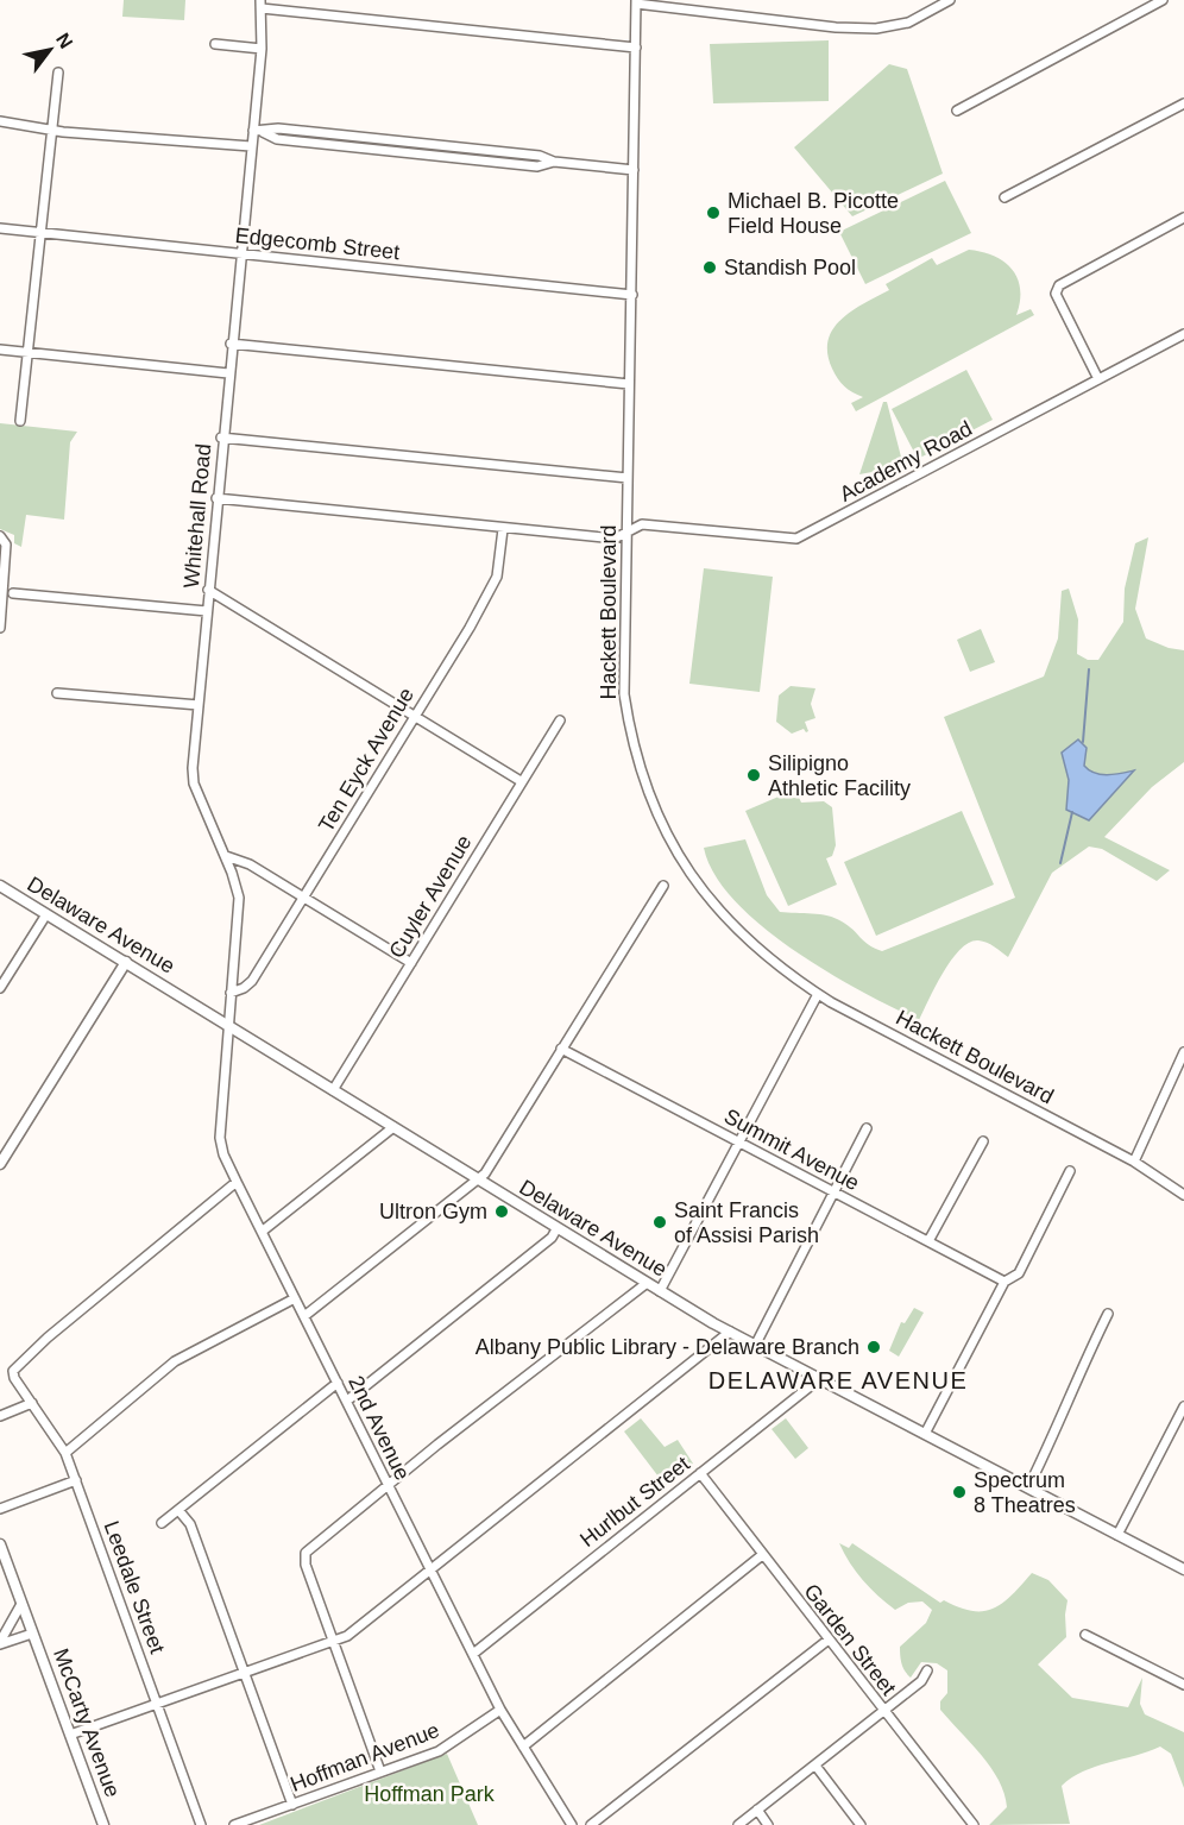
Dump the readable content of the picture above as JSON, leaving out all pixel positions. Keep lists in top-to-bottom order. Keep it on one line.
{"streets":{"main road":["Delaware Avenue","McCarty Avenue"],"street":["Edgecomb Street","Academy Road","Whitehall Road","Hackett Boulevard","Ten Eyck Avenue","Cuyler Avenue","Summit Avenue","2nd Avenue","Hurlbut Street","Leedale Street","Garden Street","Hoffman Avenue"]},"crossings":[["Edgecomb Street","Whitehall Road"],["Edgecomb Street","Hackett Boulevard"],["Academy Road","Whitehall Road"],["Academy Road","Hackett Boulevard"],["Academy Road","Ten Eyck Avenue"],["Whitehall Road","Ten Eyck Avenue"],["Whitehall Road","Delaware Avenue"],["Whitehall Road","2nd Avenue"],["Cuyler Avenue","Delaware Avenue"],["Delaware Avenue","2nd Avenue"],["Delaware Avenue","Hurlbut Street"],["2nd Avenue","Hurlbut Street"],["2nd Avenue","Leedale Street"],["2nd Avenue","Hoffman Avenue"],["Hurlbut Street","Garden Street"]],"districts":["DELAWARE AVENUE"],"parks":["Hoffman Park"],"places":["Michael B. Picotte Field House","Standish Pool","Silipigno Athletic Facility","Ultron Gym","Saint Francis of Assisi Parish","Albany Public Library - Delaware Branch","Spectrum 8 Theatres"],"north":"top right"}
